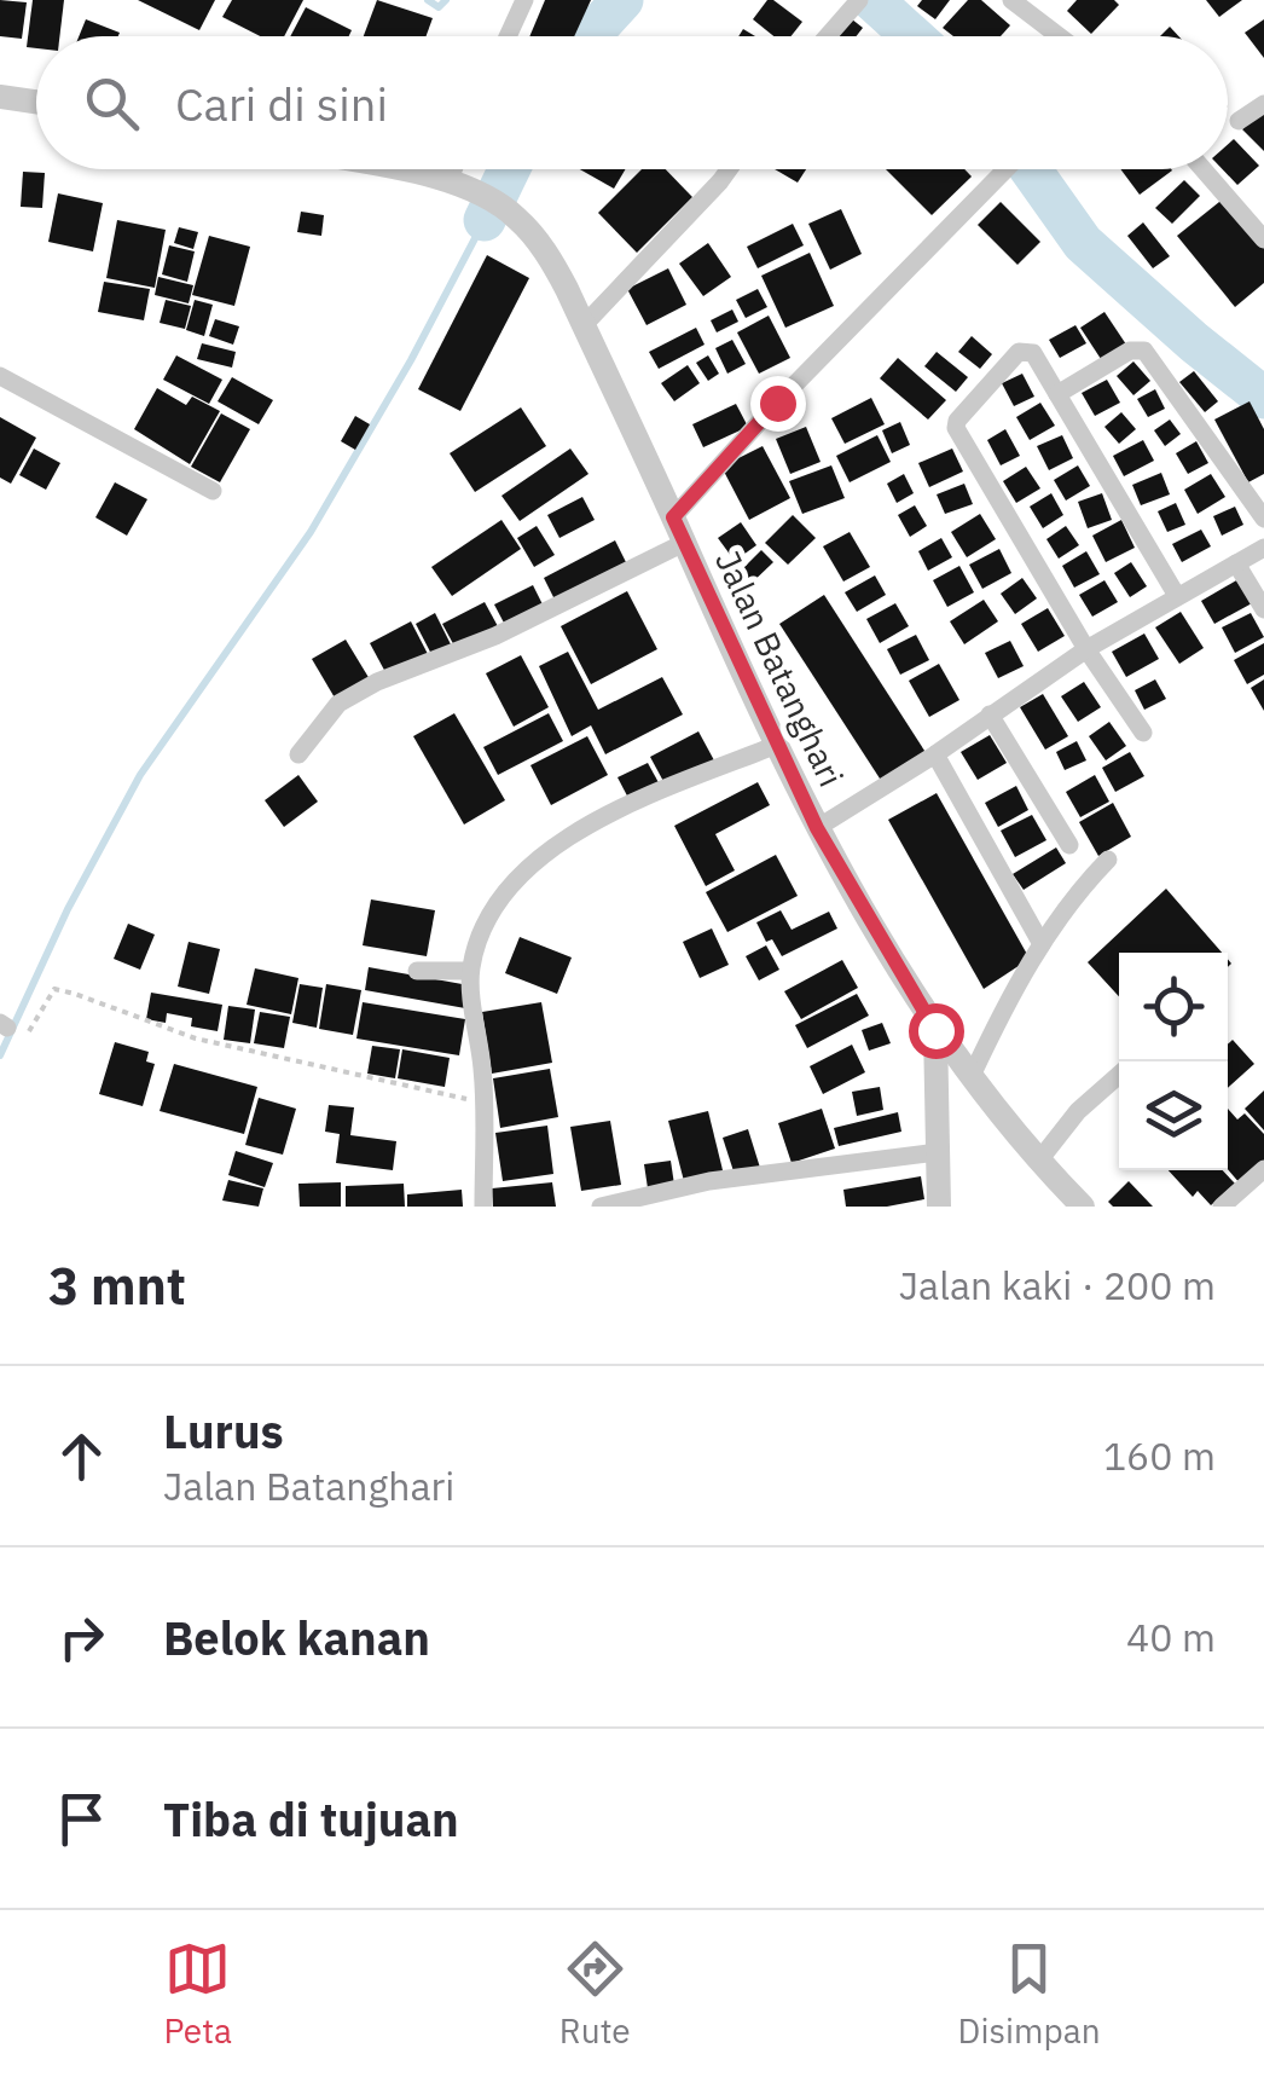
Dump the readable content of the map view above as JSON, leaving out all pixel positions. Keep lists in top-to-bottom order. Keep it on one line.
{"streets":{"street":["Jalan Batanghari"]},"page":{"search":"Cari di sini","heading":["3 mnt","Jalan kaki · 200 m"],"list":[["Lurus","Jalan Batanghari","160 m"],["Belok kanan","40 m"],"Tiba di tujuan"],"nav":["Peta","Rute","Disimpan"]}}
